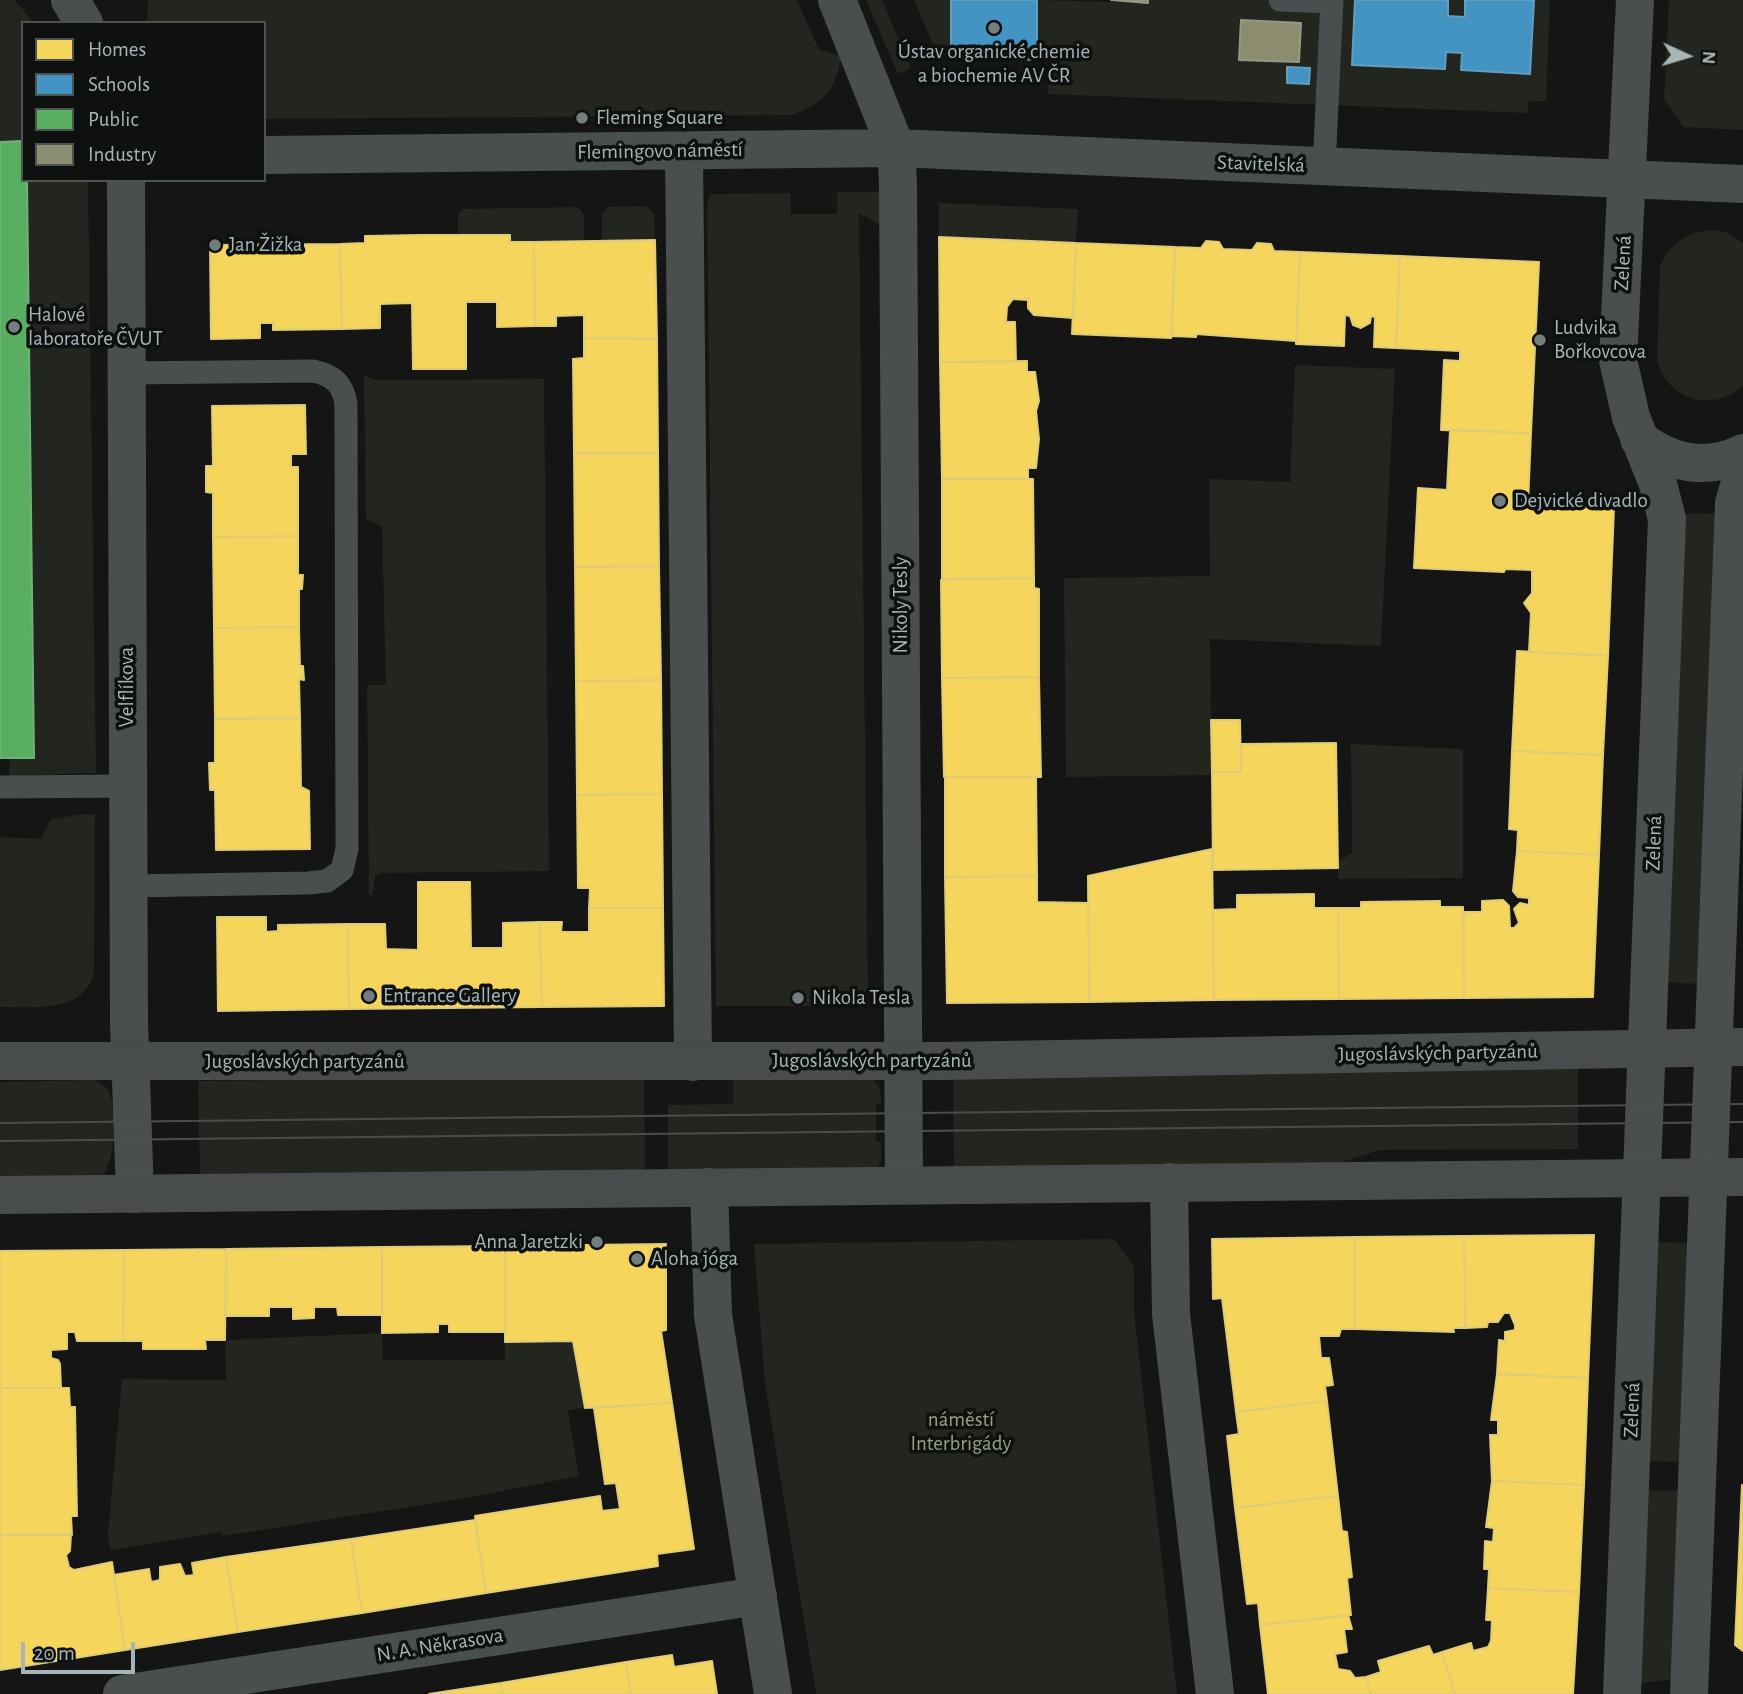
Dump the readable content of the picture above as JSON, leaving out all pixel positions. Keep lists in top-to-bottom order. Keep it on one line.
{"streets":{"main road":["Jugoslávských partyzánů"],"street":["Flemingovo náměstí","Stavitelská","Zelená","Nikoly Tesly","Velflíkova","N. A. Někrasova"]},"crossings":[["Flemingovo náměstí","Stavitelská"],["Flemingovo náměstí","Nikoly Tesly"],["Stavitelská","Zelená"],["Stavitelská","Nikoly Tesly"],["Zelená","Jugoslávských partyzánů"],["Nikoly Tesly","Jugoslávských partyzánů"],["Velflíkova","Jugoslávských partyzánů"]],"parks":["náměstí Interbrigády"],"places":["Ústav organické chemie a biochemie AV ČR","Fleming Square","Jan Žižka","Halové laboratoře ČVUT","Ludvika Bořkovcova","Dejvické divadlo","Entrance Gallery","Nikola Tesla","Anna Jaretzki","Aloha jóga"],"legend":["Homes","Schools","Public","Industry"],"scale_bar":"20 m","north":"right"}
